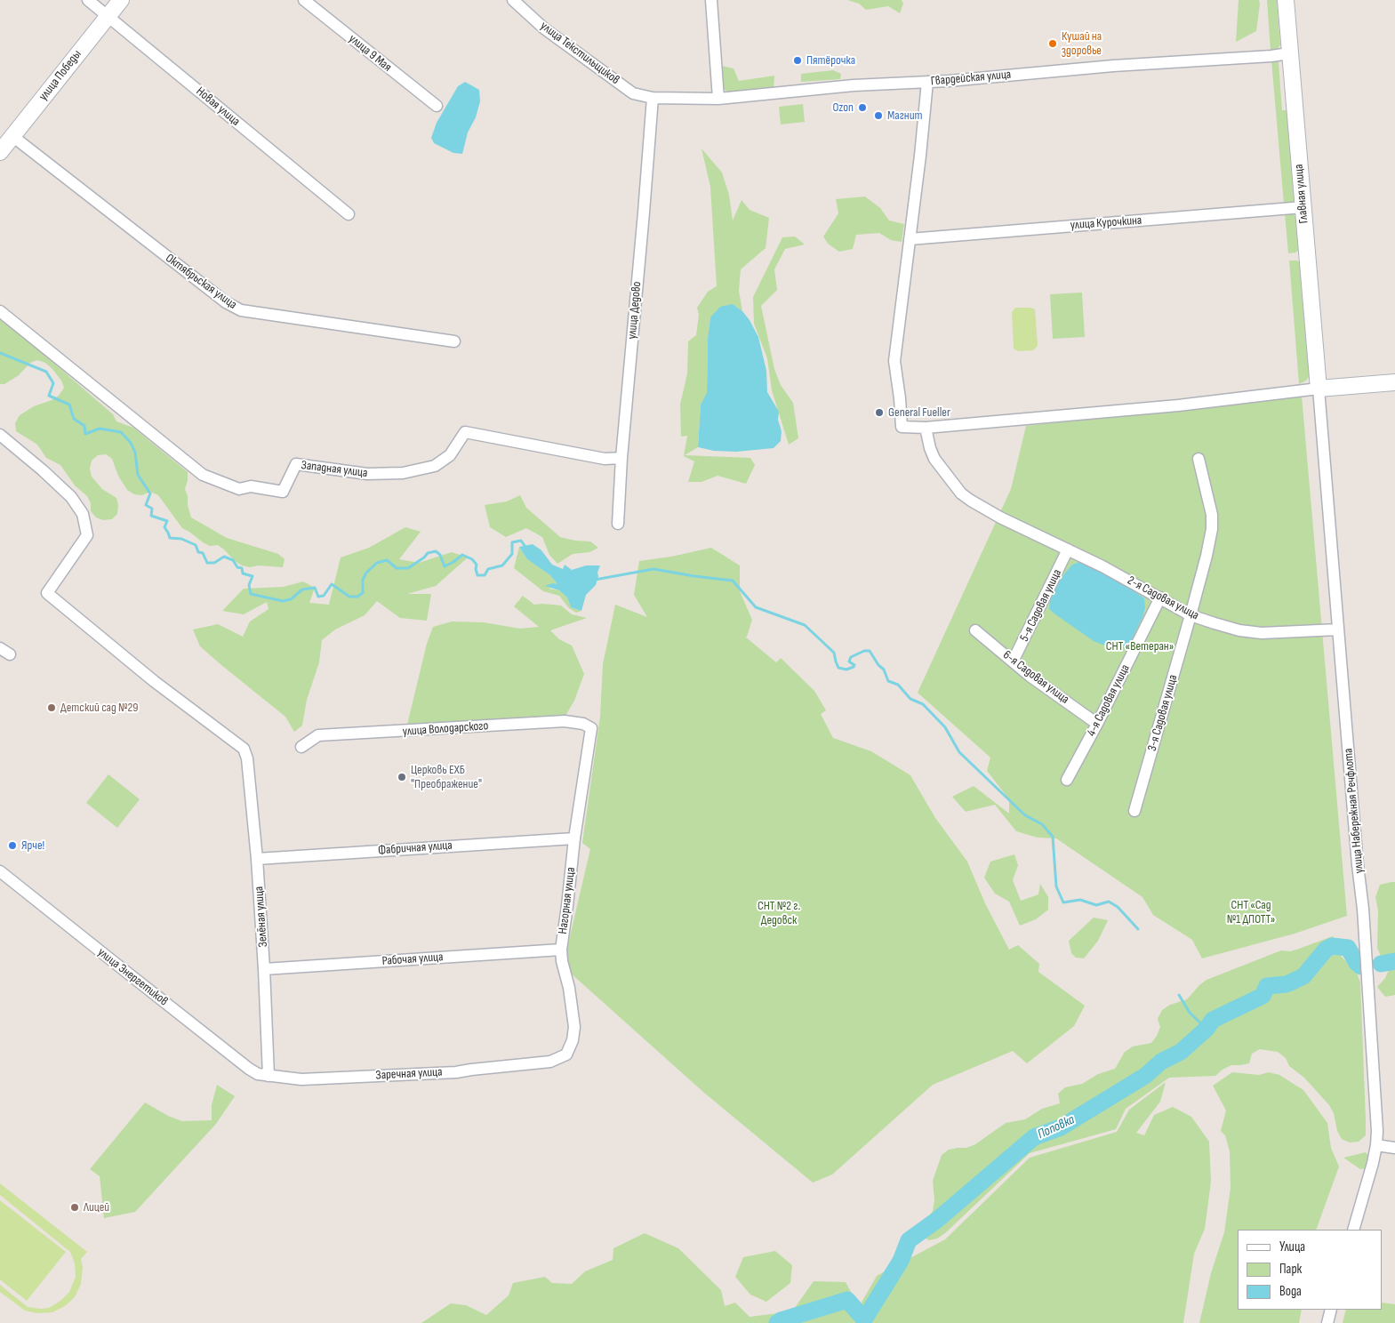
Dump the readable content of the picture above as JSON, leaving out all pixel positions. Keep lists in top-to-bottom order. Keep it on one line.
{"streets":{"street":["улица 9 Мая","улица Текстильщиков","улица Победы","Гвардейская улица","Новая улица","Главная улица","улица Курочкина","Октябрьская улица","улица Дедово","Западная улица","2-я Садовая улица","5-я Садовая улица","6-я Садовая улица","4-я Садовая улица","3-я Садовая улица","улица Володарского","улица Набережная Речфлота","Фабричная улица","Нагорная улица","Зелёная улица","Рабочая улица","улица Энергетиков","Заречная улица"]},"crossings":[["улица Текстильщиков","Гвардейская улица"],["улица Текстильщиков","улица Дедово"],["улица Победы","Новая улица"],["улица Победы","Октябрьская улица"],["Гвардейская улица","Главная улица"],["Гвардейская улица","улица Дедово"],["Главная улица","улица Курочкина"],["Главная улица","улица Набережная Речфлота"],["улица Дедово","Западная улица"],["2-я Садовая улица","5-я Садовая улица"],["2-я Садовая улица","4-я Садовая улица"],["2-я Садовая улица","3-я Садовая улица"],["2-я Садовая улица","улица Набережная Речфлота"],["5-я Садовая улица","6-я Садовая улица"],["6-я Садовая улица","4-я Садовая улица"],["улица Володарского","Нагорная улица"],["Фабричная улица","Нагорная улица"],["Фабричная улица","Зелёная улица"],["Нагорная улица","Рабочая улица"],["Нагорная улица","Заречная улица"],["Зелёная улица","Рабочая улица"],["Зелёная улица","улица Энергетиков"],["Зелёная улица","Заречная улица"],["улица Энергетиков","Заречная улица"]],"water":["Поповка"],"parks":["СНТ «Ветеран»","СНТ «Сад №1 ДПОТТ»","СНТ №2 г. Дедовск"],"places":["Кушай на здоровье","Пятёрочка","Ozon","Магнит","General Fueller","Детский сад №29","Церковь ЕХБ \"Преображение\"","Ярче!","Лицей"],"legend":["Улица","Парк","Вода"]}
